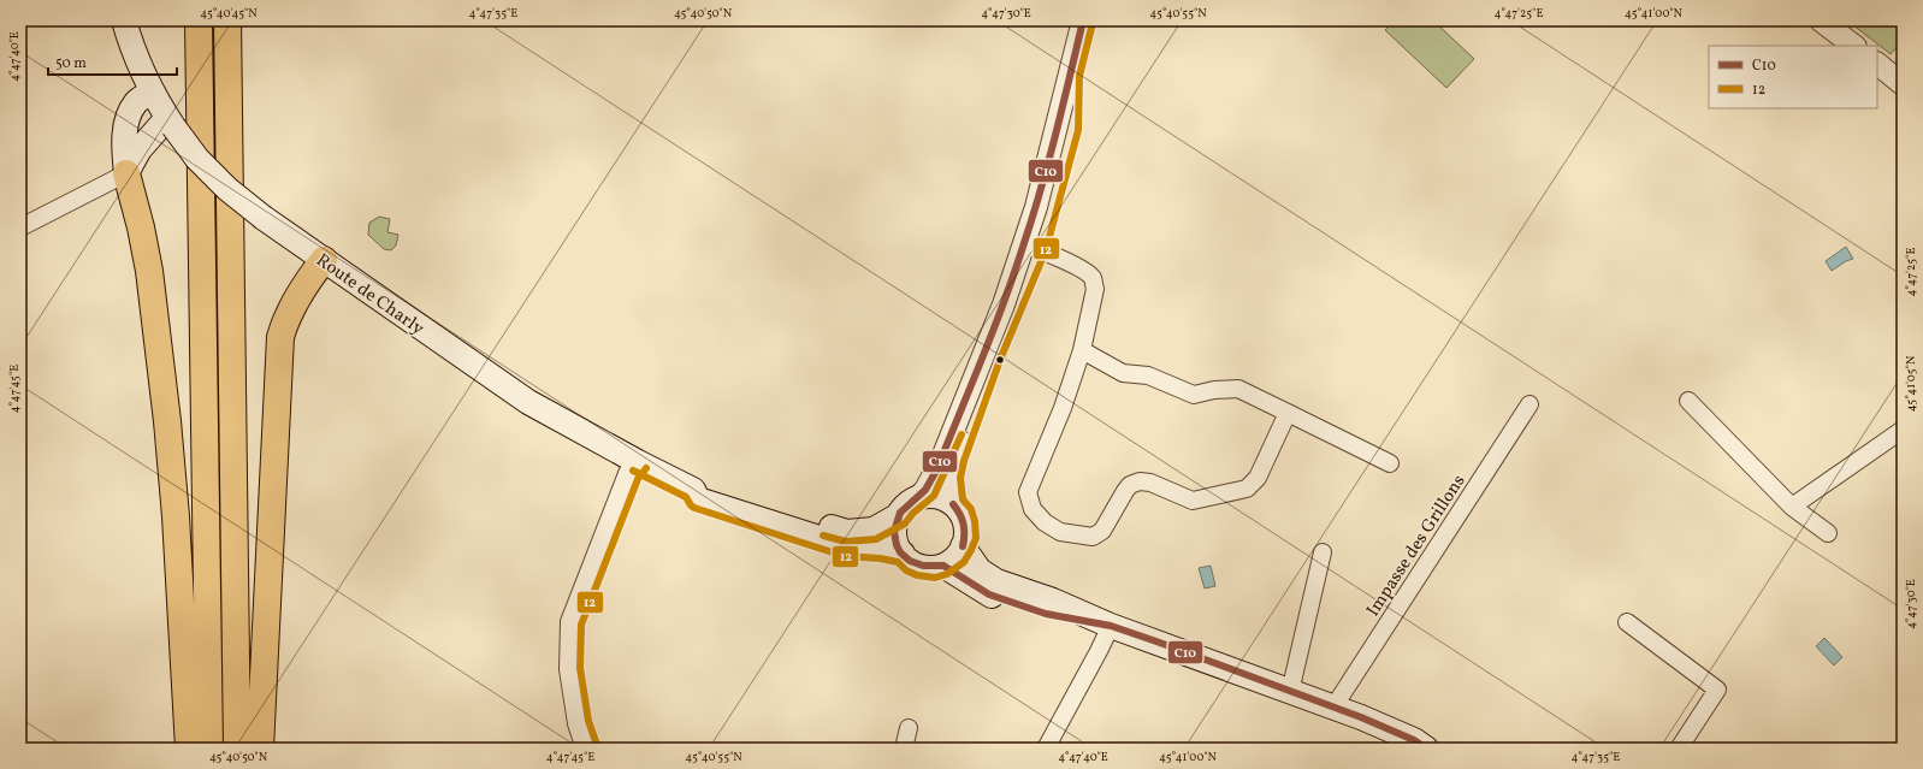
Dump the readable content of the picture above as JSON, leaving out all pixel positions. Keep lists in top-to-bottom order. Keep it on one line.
{"streets":{"main road":["Route de Charly"],"street":["Impasse des Grillons"]},"lines":["transit line C10","transit line 12"],"legend":["C10","12"],"scale_bar":"50 m","coordinates":["45°40'45\"N","4°47'35\"E","45°40'50\"N","4°47'30\"E","45°40'55\"N","4°47'25\"E","45°41'00\"N","4°47'40\"E","45°41'05\"N","4°47'45\"E"]}
